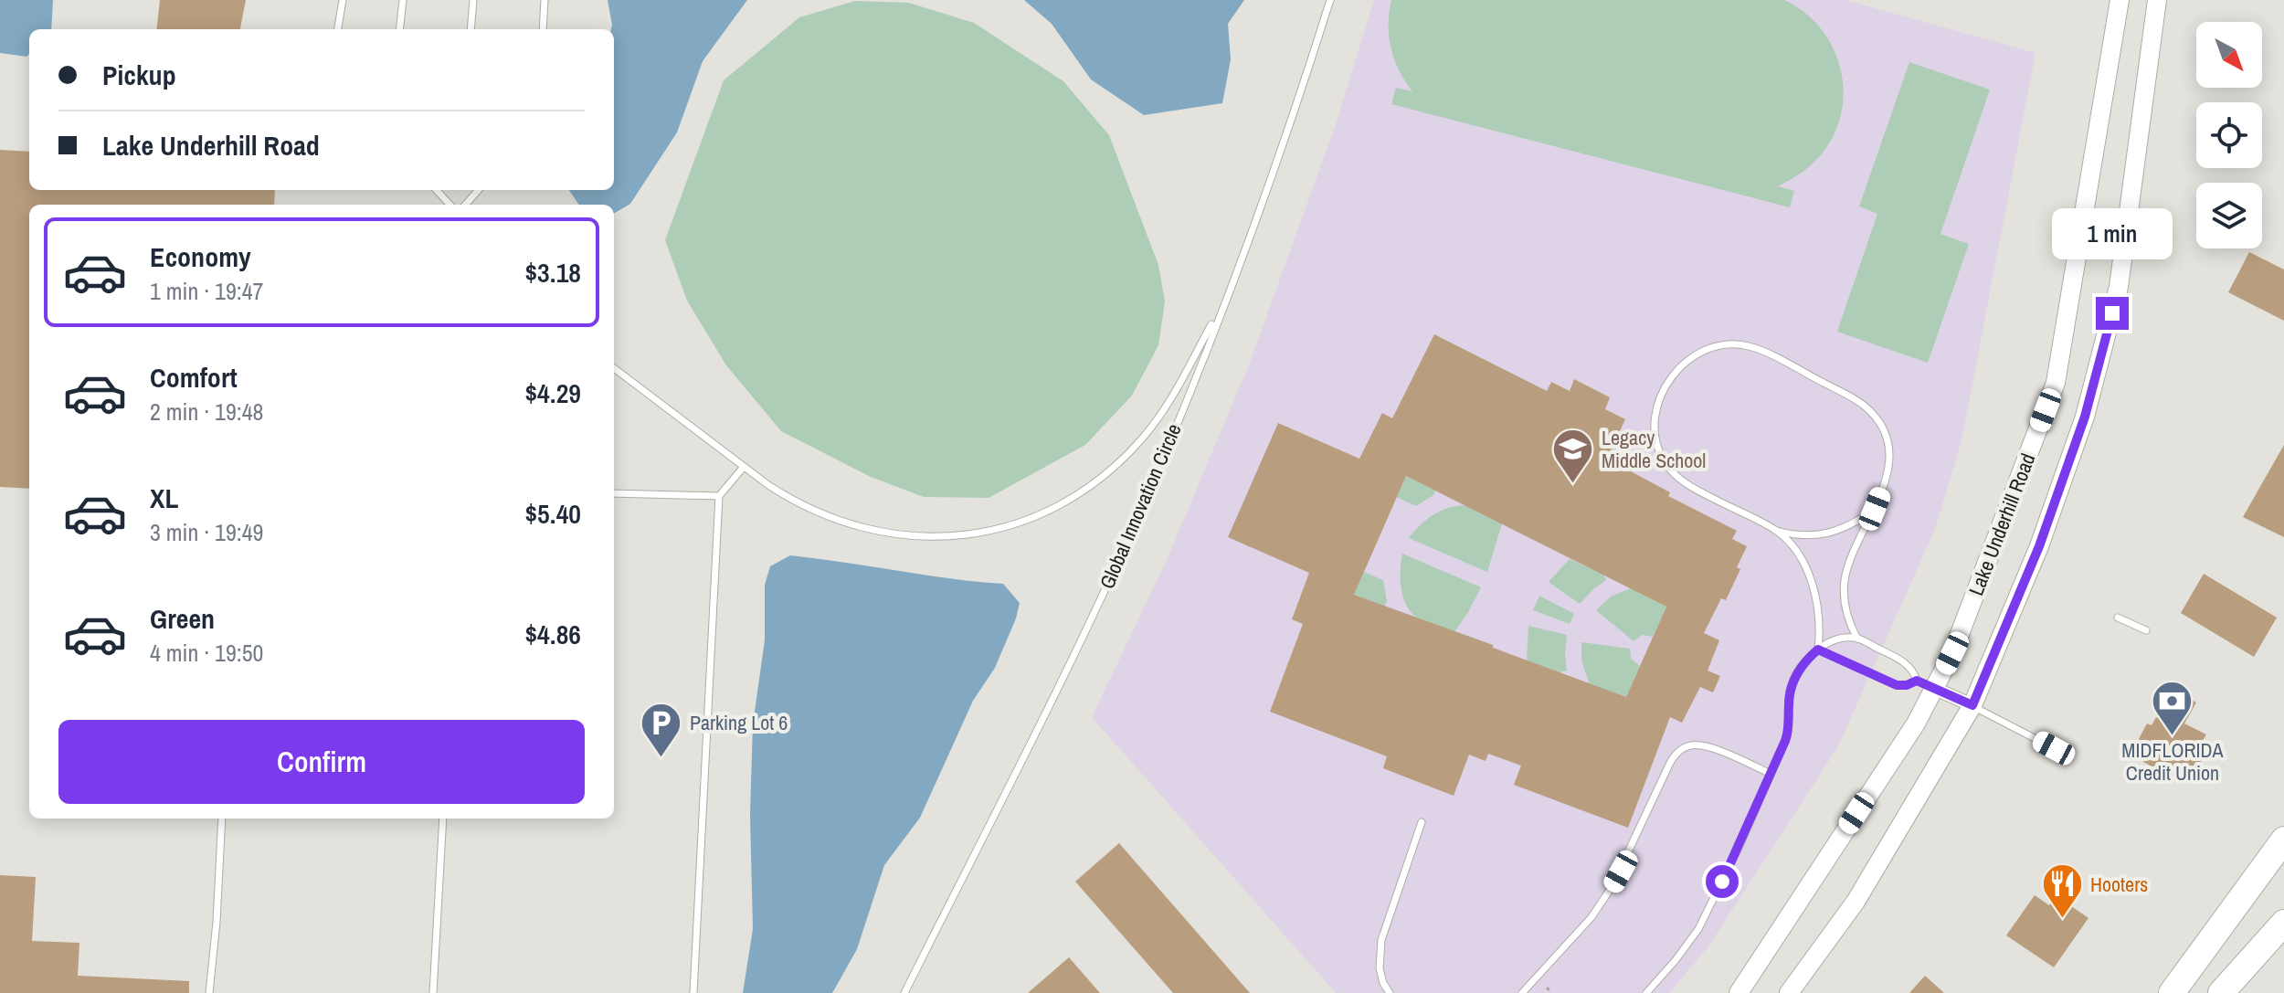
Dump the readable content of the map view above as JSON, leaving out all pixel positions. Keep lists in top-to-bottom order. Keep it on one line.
{"streets":{"street":["Lake Underhill Road"],"lane":["Global Innovation Circle"]},"places":{"school or university":["Legacy Middle School"],"bank":["MIDFLORIDA Credit Union"],"parking":["Parking Lot 6"],"restaurant":["Hooters"]},"north":"bottom right","page":{"banner":["Pickup","Lake Underhill Road"],"bubble":"1 min","list":[{"name":"Economy","note":"1 min · 19:47","value":"$3.18"},{"name":"Comfort","note":"2 min · 19:48","value":"$4.29"},{"name":"XL","note":"3 min · 19:49","value":"$5.40"},{"name":"Green","note":"4 min · 19:50","value":"$4.86"}],"buttons":"Confirm"}}
